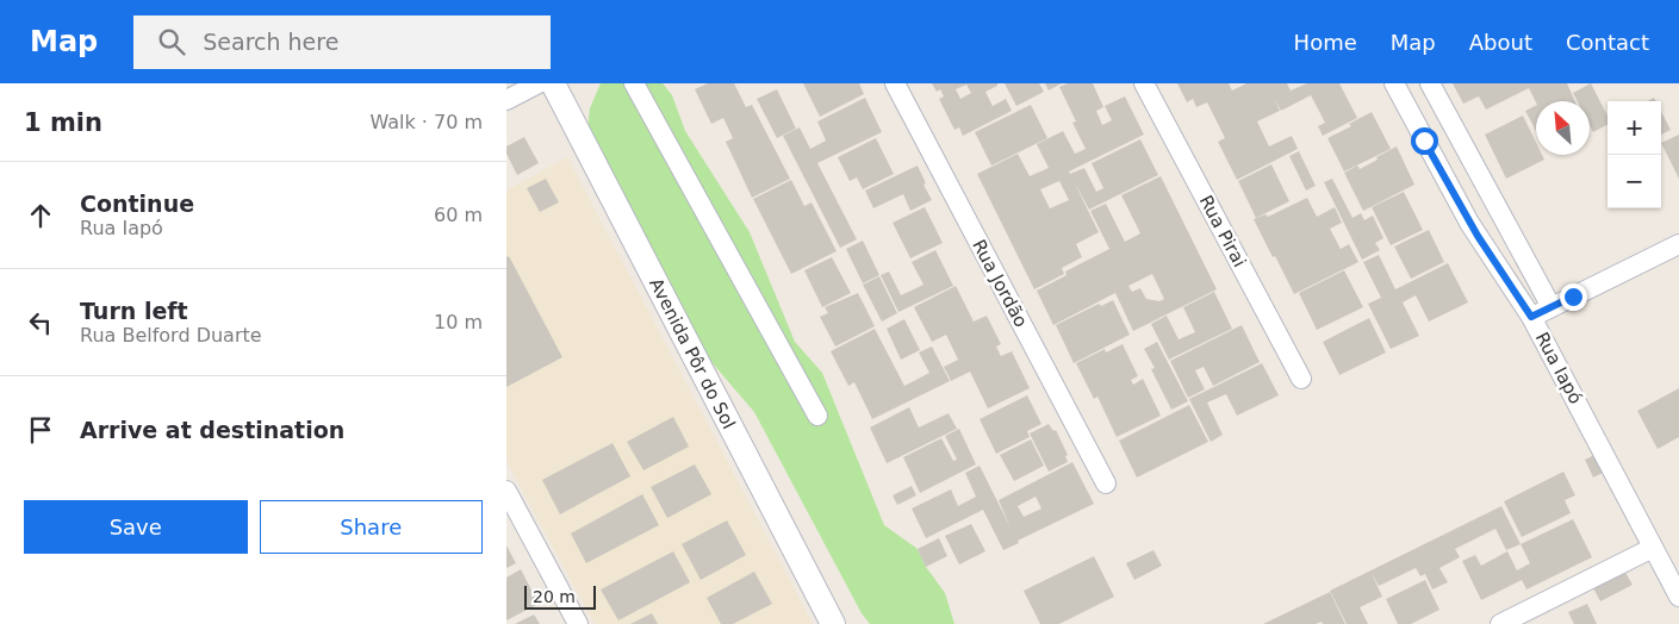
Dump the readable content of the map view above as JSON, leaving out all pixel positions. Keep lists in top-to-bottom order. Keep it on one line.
{"streets":{"street":["Rua Pirai","Rua Jordão","Avenida Pôr do Sol","Rua Iapó"]},"scale_bar":"20 m","north":"top left","page":{"header":"Map","search":"Search here","nav":["Home","Map","About","Contact"],"heading":["1 min","Walk · 70 m"],"map_buttons":["+","−"],"list":[["Continue","Rua Iapó","60 m"],["Turn left","Rua Belford Duarte","10 m"],"Arrive at destination"],"buttons":["Save","Share"],"scale":"20 m"}}
